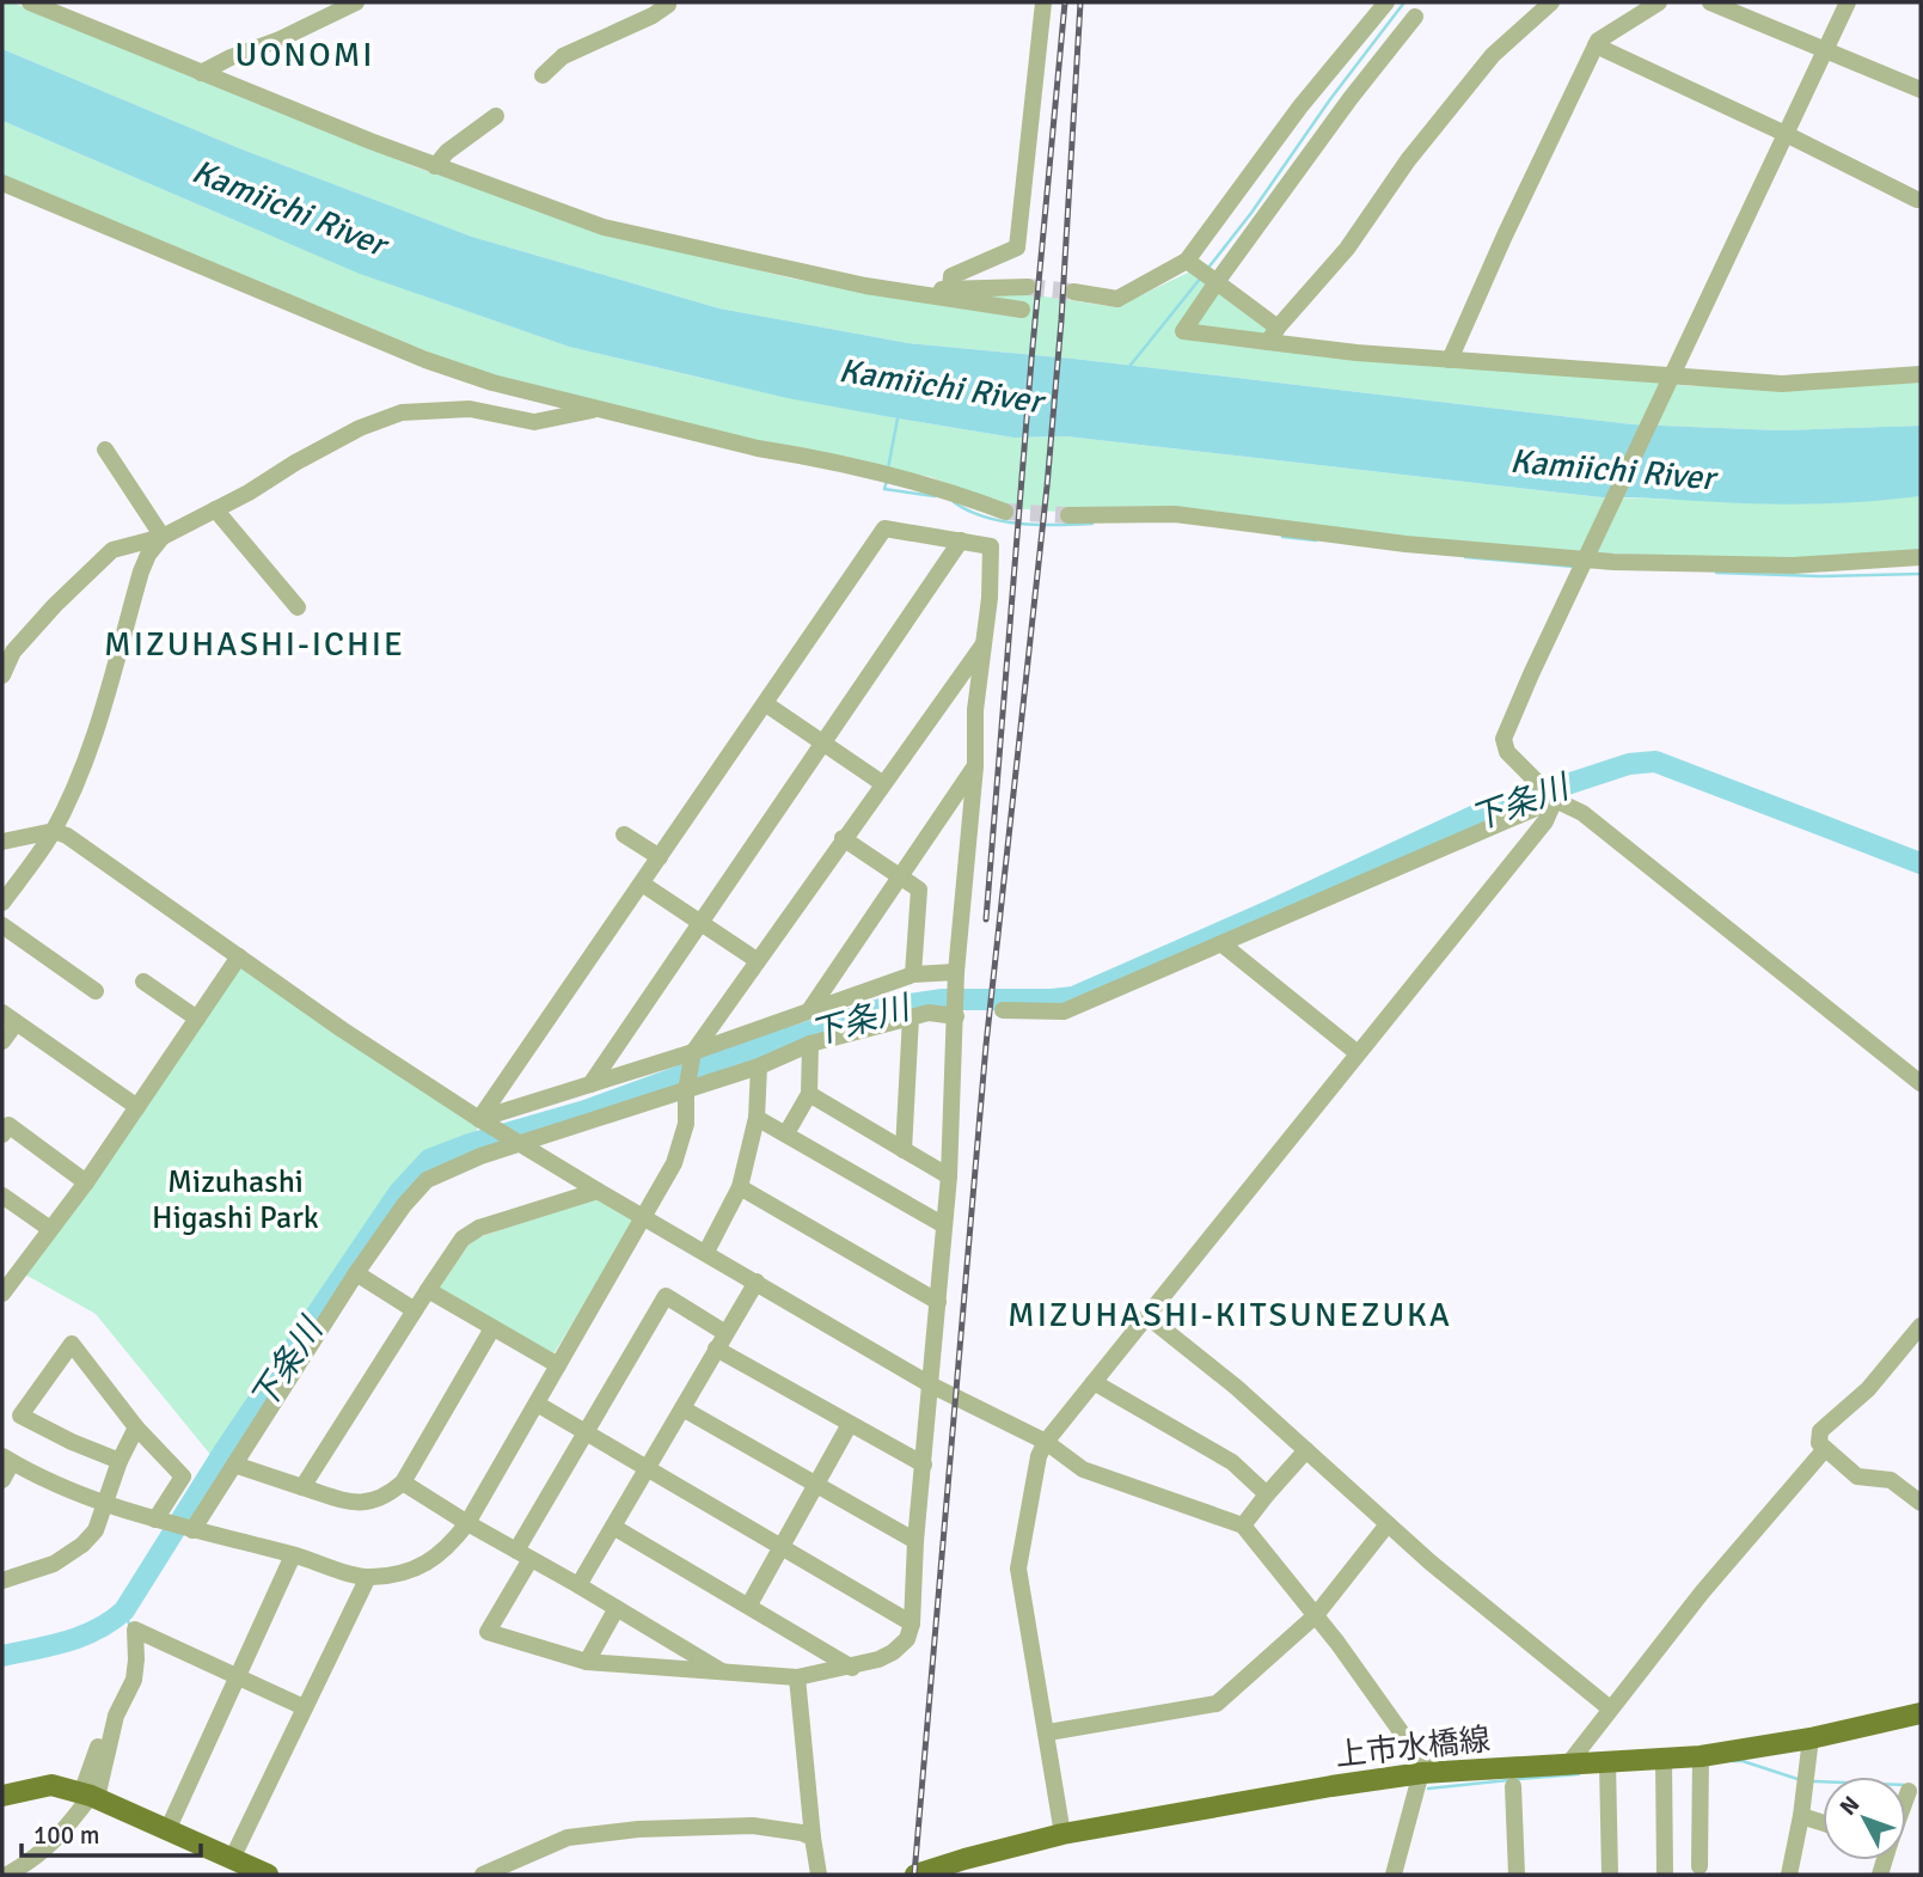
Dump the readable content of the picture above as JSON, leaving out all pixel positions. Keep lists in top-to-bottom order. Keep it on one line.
{"streets":{"main road":["上市水橋線"]},"districts":["UONOMI","MIZUHASHI-ICHIE","MIZUHASHI-KITSUNEZUKA"],"water":["Kamiichi River","下条川"],"parks":["Mizuhashi Higashi Park"],"scale_bar":"100 m","north":"top left"}
